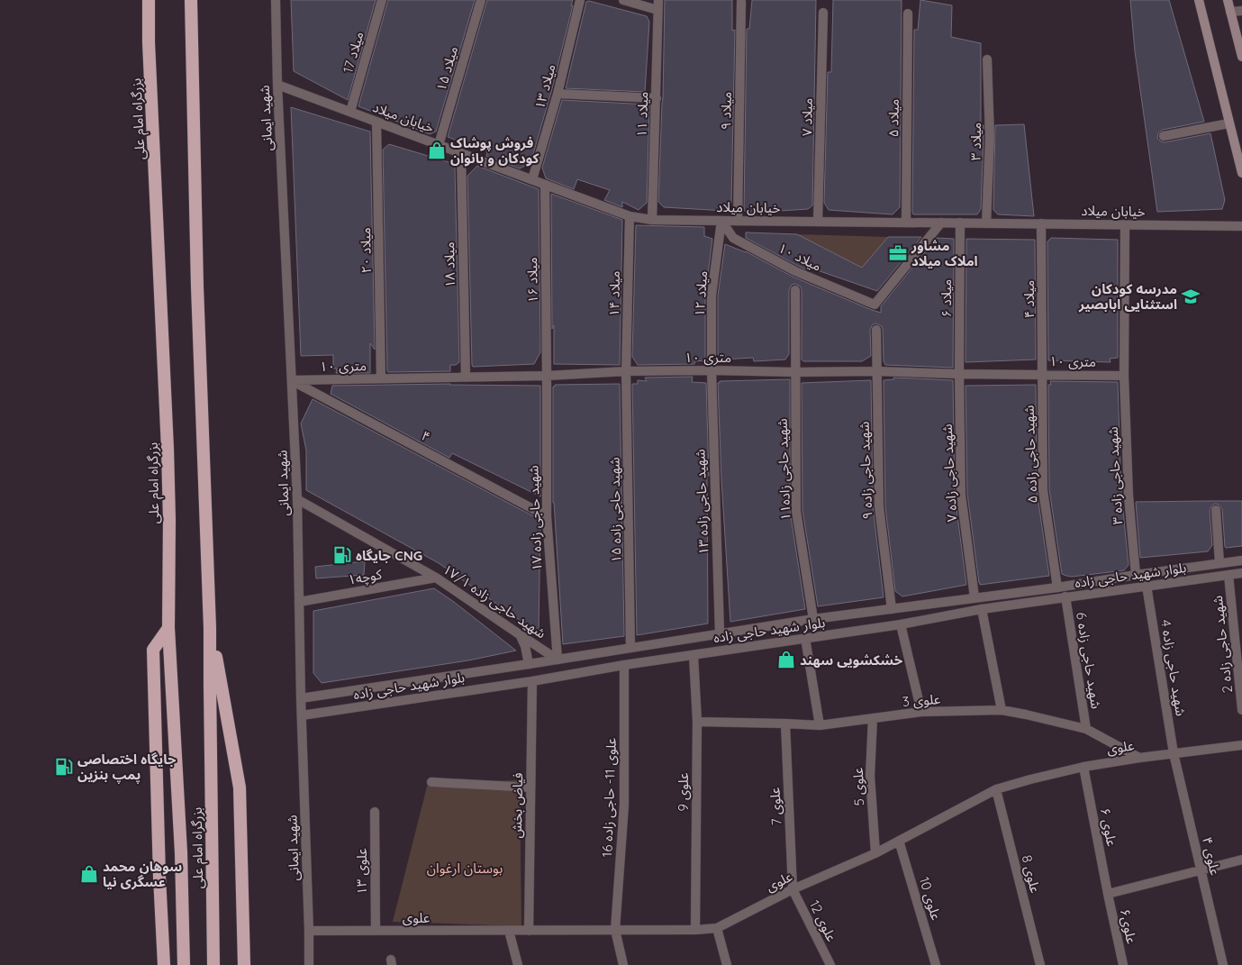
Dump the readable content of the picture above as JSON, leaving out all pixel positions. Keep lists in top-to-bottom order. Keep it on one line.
{"streets":{"highway":["بزرگراه امام علی"],"street":["میلاد 17","میلاد ۱۵","میلاد ۱۳","میلاد ۹","میلاد ۱۱","خیابان میلاد","میلاد ۷","شهید ایمانی","میلاد ۵","میلاد ۳","میلاد ۲۰","میلاد ۱۰","میلاد ۱۸","میلاد ۱۶","میلاد ۱۴","میلاد ۱۲","میلاد ۶","میلاد ۴","۱۰ متری","۴","شهید حاجی زاده ۵","شهید حاجی زاده۱۱","شهید حاجی زاده ۹","شهید حاجی زاده ۷","شهید حاجی زاده ۳","شهید حاجی زاده ۱۳","شهید حاجی زاده ۱۵","شهید حاجی زاده ۱۷","بلوار شهید حاجی زاده","کوچه۱","شهید حاجی زاده ۱۷/۱","شهید حاجی زاده 2","شهید حاجی زاده 6","شهید حاجی زاده 4","علوی 3","علوی","علوی 5","علوی 9","علوی 11- حاجی زاده 16","فیاض بخش","علوی 7","علوی ۶","علوی ۴","علوی ۱۳","علوی 8","علوی 10","علوی 12","علوی۶"]},"crossings":[["میلاد 17","خیابان میلاد"],["میلاد ۱۵","خیابان میلاد"],["میلاد ۱۳","خیابان میلاد"],["میلاد ۹","خیابان میلاد"],["میلاد ۱۱","خیابان میلاد"],["خیابان میلاد","میلاد ۷"],["خیابان میلاد","شهید ایمانی"],["خیابان میلاد","میلاد ۵"],["خیابان میلاد","میلاد ۳"],["خیابان میلاد","میلاد ۲۰"],["خیابان میلاد","میلاد ۱۰"],["خیابان میلاد","میلاد ۱۸"],["خیابان میلاد","میلاد ۱۶"],["خیابان میلاد","میلاد ۱۴"],["خیابان میلاد","میلاد ۱۲"],["خیابان میلاد","میلاد ۶"],["خیابان میلاد","میلاد ۴"],["خیابان میلاد","شهید حاجی زاده ۳"],["شهید ایمانی","۱۰ متری"],["شهید ایمانی","۴"],["شهید ایمانی","بلوار شهید حاجی زاده"],["شهید ایمانی","کوچه۱"],["شهید ایمانی","شهید حاجی زاده ۱۷/۱"],["شهید ایمانی","علوی"],["میلاد ۲۰","۱۰ متری"],["میلاد ۱۰","میلاد ۱۲"],["میلاد ۱۸","۱۰ متری"],["میلاد ۱۶","۱۰ متری"],["میلاد ۱۶","شهید حاجی زاده ۱۷"],["میلاد ۱۴","۱۰ متری"],["میلاد ۱۴","شهید حاجی زاده ۱۵"],["میلاد ۱۲","۱۰ متری"],["میلاد ۱۲","شهید حاجی زاده ۱۳"],["میلاد ۶","۱۰ متری"],["میلاد ۶","شهید حاجی زاده ۷"],["میلاد ۴","۱۰ متری"],["میلاد ۴","شهید حاجی زاده ۵"],["۱۰ متری","۴"],["۱۰ متری","شهید حاجی زاده ۵"],["۱۰ متری","شهید حاجی زاده۱۱"],["۱۰ متری","شهید حاجی زاده ۹"],["۱۰ متری","شهید حاجی زاده ۷"],["۱۰ متری","شهید حاجی زاده ۳"],["۱۰ متری","شهید حاجی زاده ۱۳"],["۱۰ متری","شهید حاجی زاده ۱۵"],["۱۰ متری","شهید حاجی زاده ۱۷"],["۴","شهید حاجی زاده ۱۷"],["شهید حاجی زاده ۵","بلوار شهید حاجی زاده"],["شهید حاجی زاده۱۱","بلوار شهید حاجی زاده"],["شهید حاجی زاده ۹","بلوار شهید حاجی زاده"],["شهید حاجی زاده ۷","بلوار شهید حاجی زاده"],["شهید حاجی زاده ۳","بلوار شهید حاجی زاده"],["شهید حاجی زاده ۱۳","بلوار شهید حاجی زاده"],["شهید حاجی زاده ۱۵","بلوار شهید حاجی زاده"],["شهید حاجی زاده ۱۷","بلوار شهید حاجی زاده"],["شهید حاجی زاده ۱۷","شهید حاجی زاده ۱۷/۱"],["بلوار شهید حاجی زاده","شهید حاجی زاده ۱۷/۱"],["بلوار شهید حاجی زاده","شهید حاجی زاده 2"],["بلوار شهید حاجی زاده","شهید حاجی زاده 6"],["بلوار شهید حاجی زاده","شهید حاجی زاده 4"],["بلوار شهید حاجی زاده","علوی 9"],["بلوار شهید حاجی زاده","علوی 11- حاجی زاده 16"],["بلوار شهید حاجی زاده","فیاض بخش"],["کوچه۱","شهید حاجی زاده ۱۷/۱"],["شهید حاجی زاده ۱۷/۱","فیاض بخش"],["شهید حاجی زاده 6","علوی 3"],["شهید حاجی زاده 4","علوی"],["شهید حاجی زاده 4","علوی ۴"],["علوی 3","علوی"],["علوی 3","علوی 5"],["علوی 3","علوی 9"],["علوی 3","علوی 7"],["علوی","علوی 5"],["علوی","علوی 9"],["علوی","علوی 11- حاجی زاده 16"],["علوی","فیاض بخش"],["علوی","علوی 7"],["علوی","علوی ۶"],["علوی","علوی ۴"],["علوی","علوی ۱۳"],["علوی","علوی 8"],["علوی","علوی 10"],["علوی","علوی 12"],["علوی 7","علوی 12"],["علوی ۶","علوی۶"]],"parks":["بوستان ارغوان"],"places":{"shop":["فروش پوشاک کودکان و بانوان","خشکشویی سهند","سوهان محمد عسگری نیا"],"office":["مشاور املاک میلاد"],"school or university":["مدرسه کودکان استثنایی ابابصیر"],"fuel station":["جایگاه CNG","جایگاه اختصاصی پمپ بنزین"]}}
